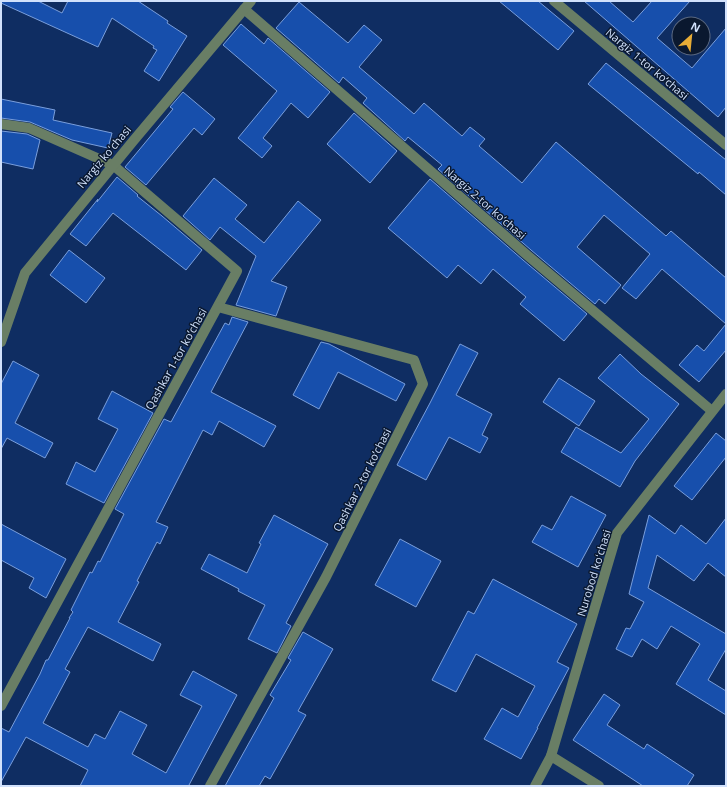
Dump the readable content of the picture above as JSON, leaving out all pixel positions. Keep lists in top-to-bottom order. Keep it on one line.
{"streets":{"street":["Nargiz 1-tor ko‘chasi","Nargiz koʻchasi","Nargiz 2-tor ko‘chasi","Qashkar 1-tor koʼchasi","Qashkar 2-tor koʼchasi","Nurobod koʻchasi"]},"crossings":[["Nargiz koʻchasi","Nargiz 2-tor ko‘chasi"],["Nargiz koʻchasi","Qashkar 1-tor koʼchasi"],["Nargiz 2-tor ko‘chasi","Nurobod koʻchasi"],["Qashkar 1-tor koʼchasi","Qashkar 2-tor koʼchasi"]],"north":"top right"}
